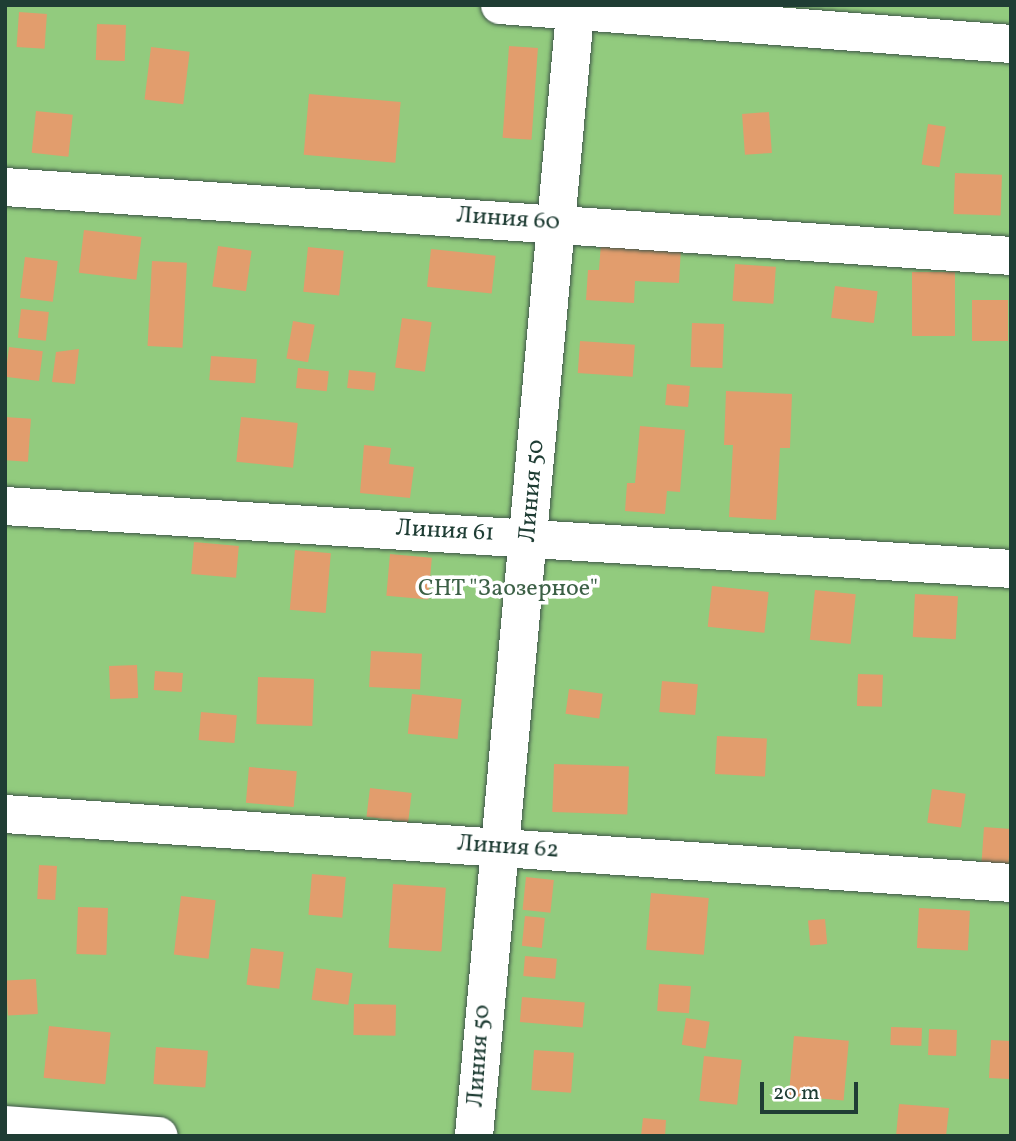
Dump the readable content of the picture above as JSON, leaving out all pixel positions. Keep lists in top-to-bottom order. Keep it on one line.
{"streets":{"street":["Линия 60","Линия 50","Линия 61","Линия 62"]},"crossings":[["Линия 60","Линия 50"],["Линия 50","Линия 61"],["Линия 50","Линия 62"]],"parks":["СНТ \"Заозерное\""],"scale_bar":"20 m"}
